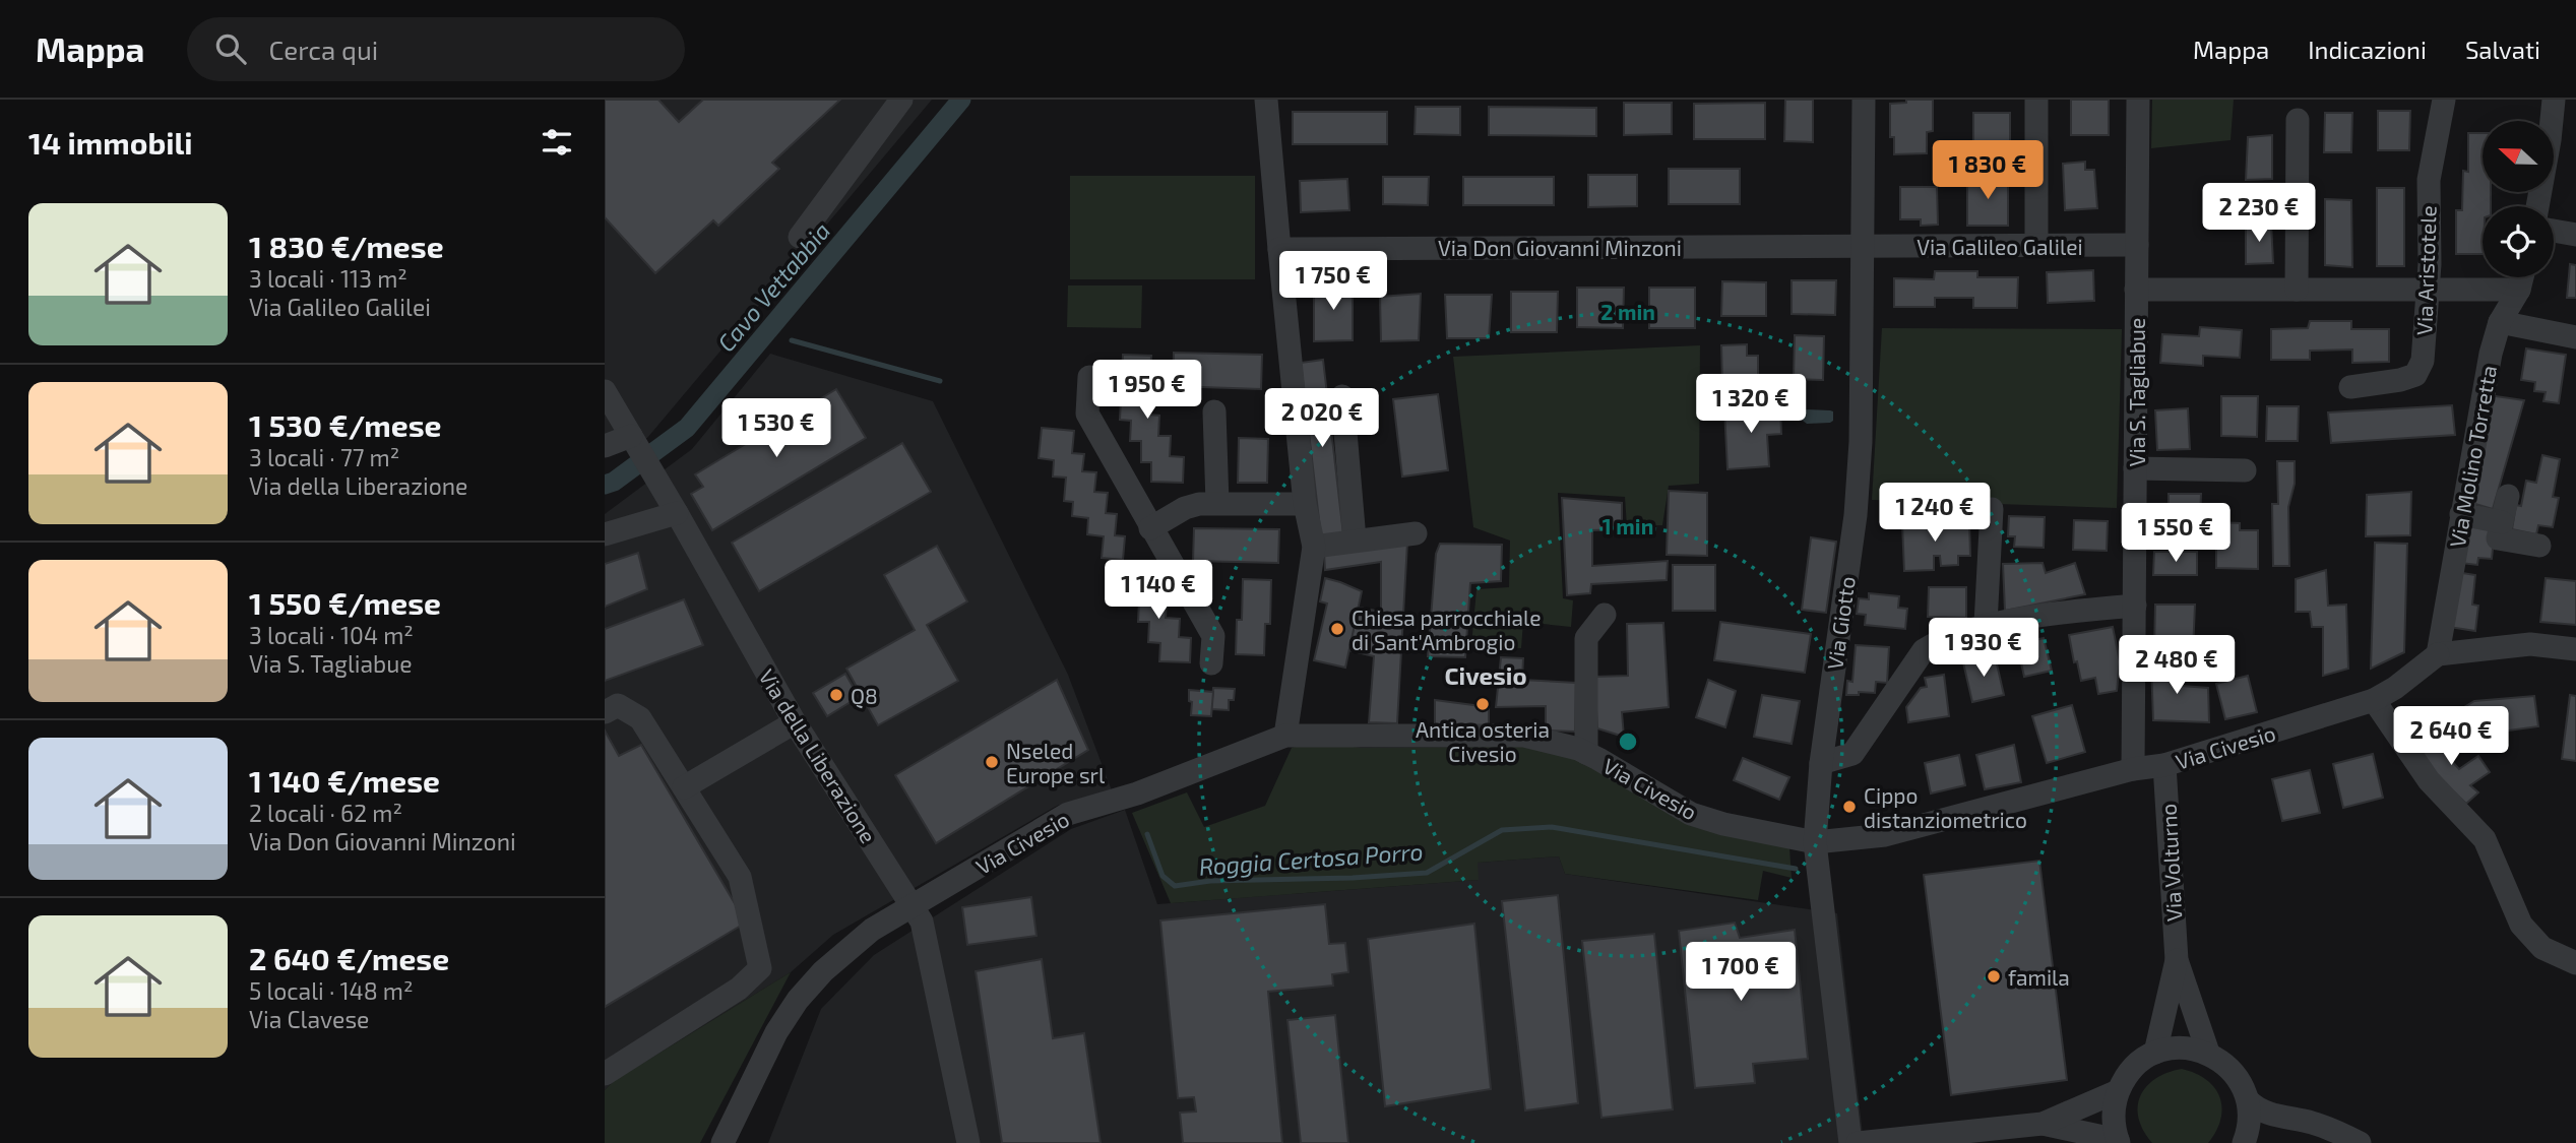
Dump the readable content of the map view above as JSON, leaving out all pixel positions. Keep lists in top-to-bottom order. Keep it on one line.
{"streets":{"street":["Via Galileo Galilei","Via Don Giovanni Minzoni","Via Aristotele","Via S. Tagliabue","Via Molino Torretta","Via Giotto","Via Civesio","Via della Liberazione","Via Volturno"]},"crossings":[["Via Galileo Galilei","Via Don Giovanni Minzoni"],["Via Galileo Galilei","Via S. Tagliabue"],["Via Galileo Galilei","Via Giotto"],["Via Don Giovanni Minzoni","Via Giotto"],["Via S. Tagliabue","Via Civesio"],["Via Molino Torretta","Via Civesio"],["Via Giotto","Via Civesio"],["Via Civesio","Via della Liberazione"],["Via Civesio","Via Volturno"]],"districts":["Civesio"],"water":["Cavo Vettabbia","Roggia Certosa Porro"],"places":["Chiesa parrocchiale di Sant'Ambrogio","Q8","Antica osteria Civesio","Nseled Europe srl","Cippo distanziometrico","famila"],"north":"left","page":{"header":"Mappa","search":"Cerca qui","nav":["Mappa","Indicazioni","Salvati"],"heading":"14 immobili","price":["1 830 €","2 230 €","1 750 €","1 950 €","1 320 €","2 020 €","1 530 €","1 240 €","1 550 €","1 140 €","1 930 €","2 480 €","2 640 €","1 700 €"],"list":[{"name":"1 830 €/mese","note":"3 locali · 113 m² · Via Galileo Galilei"},{"name":"1 530 €/mese","note":"3 locali · 77 m² · Via della Liberazione"},{"name":"1 550 €/mese","note":"3 locali · 104 m² · Via S. Tagliabue"},{"name":"1 140 €/mese","note":"2 locali · 62 m² · Via Don Giovanni Minzoni"},{"name":"2 640 €/mese","note":"5 locali · 148 m² · Via Clavese"}]},"rings":["2 min","1 min"]}
